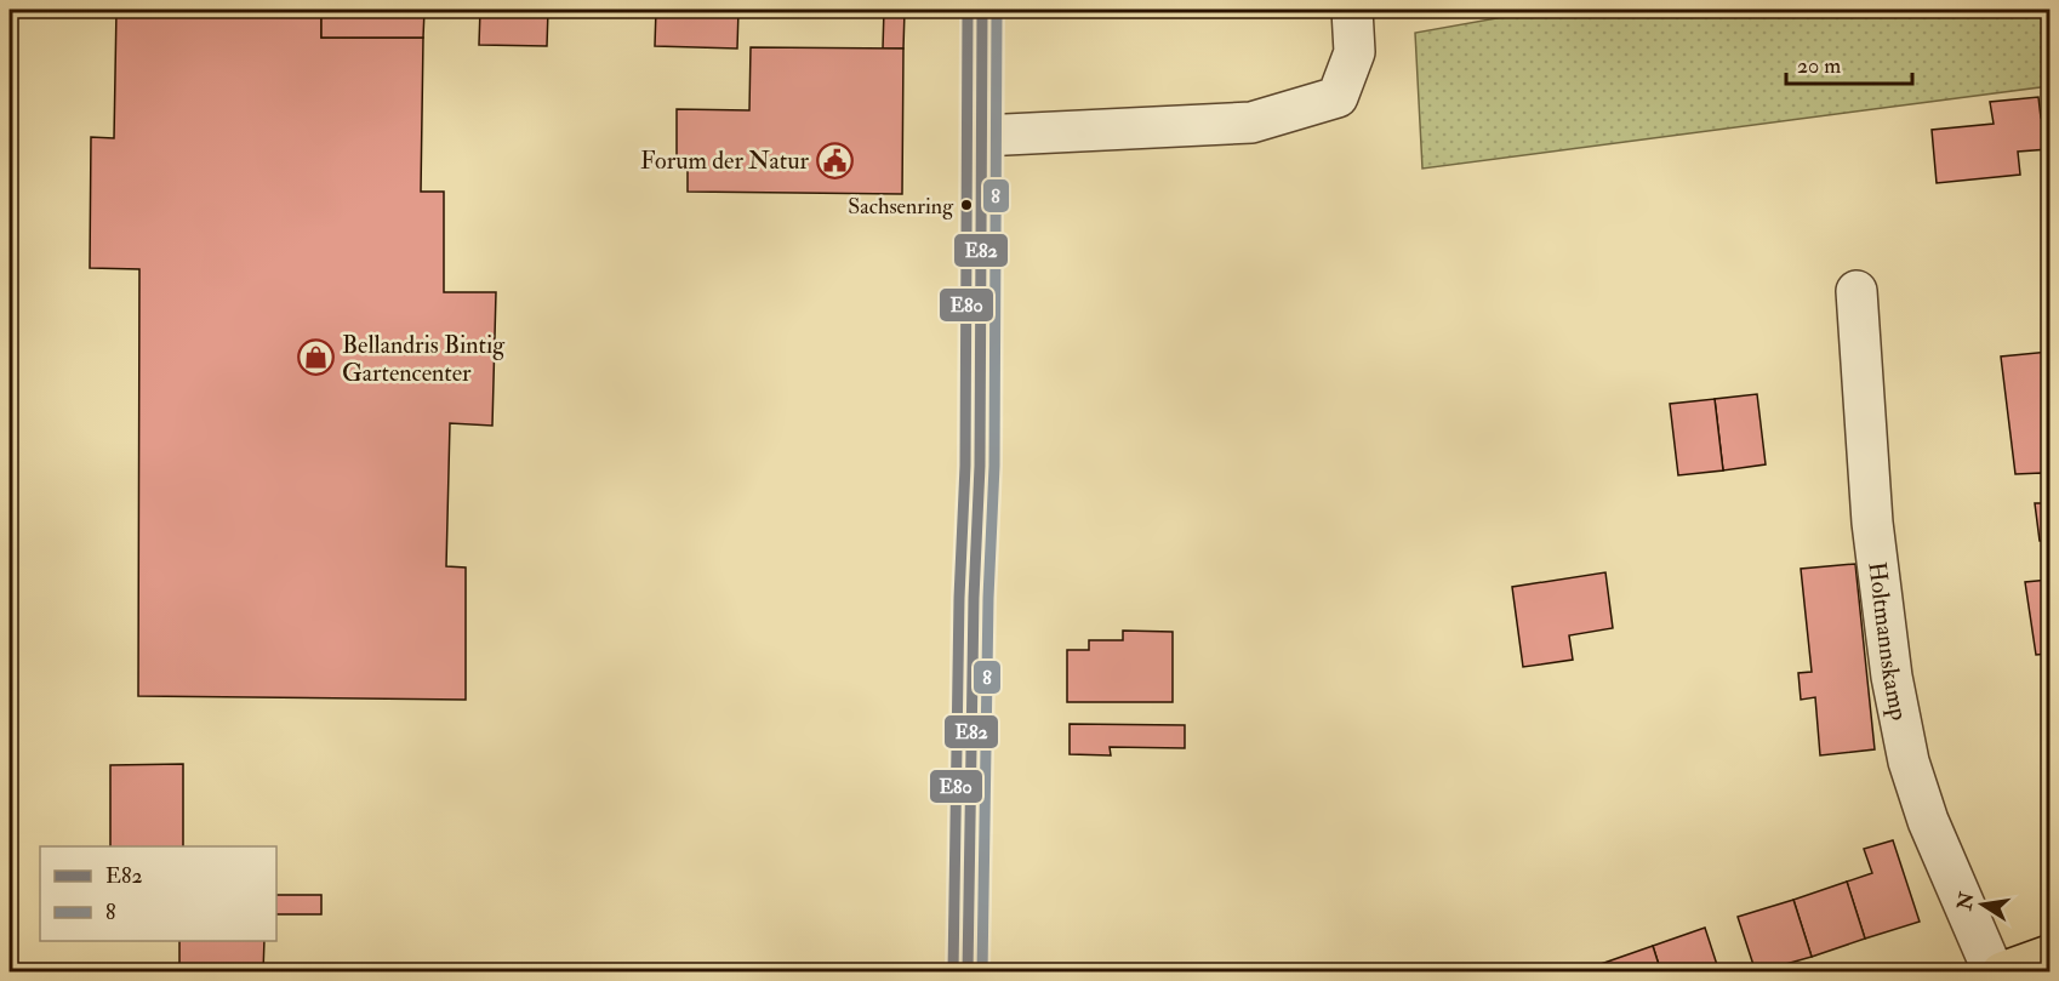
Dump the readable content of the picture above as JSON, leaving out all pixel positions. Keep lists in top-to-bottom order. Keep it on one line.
{"streets":{"street":["Holtmannskamp"]},"places":{"public building":["Forum der Natur"],"other":["Sachsenring"],"shop":["Bellandris Bintig Gartencenter"]},"lines":["transit line E82","transit line 8","transit line E80"],"legend":["E82","8"],"scale_bar":"20 m","north":"left"}
